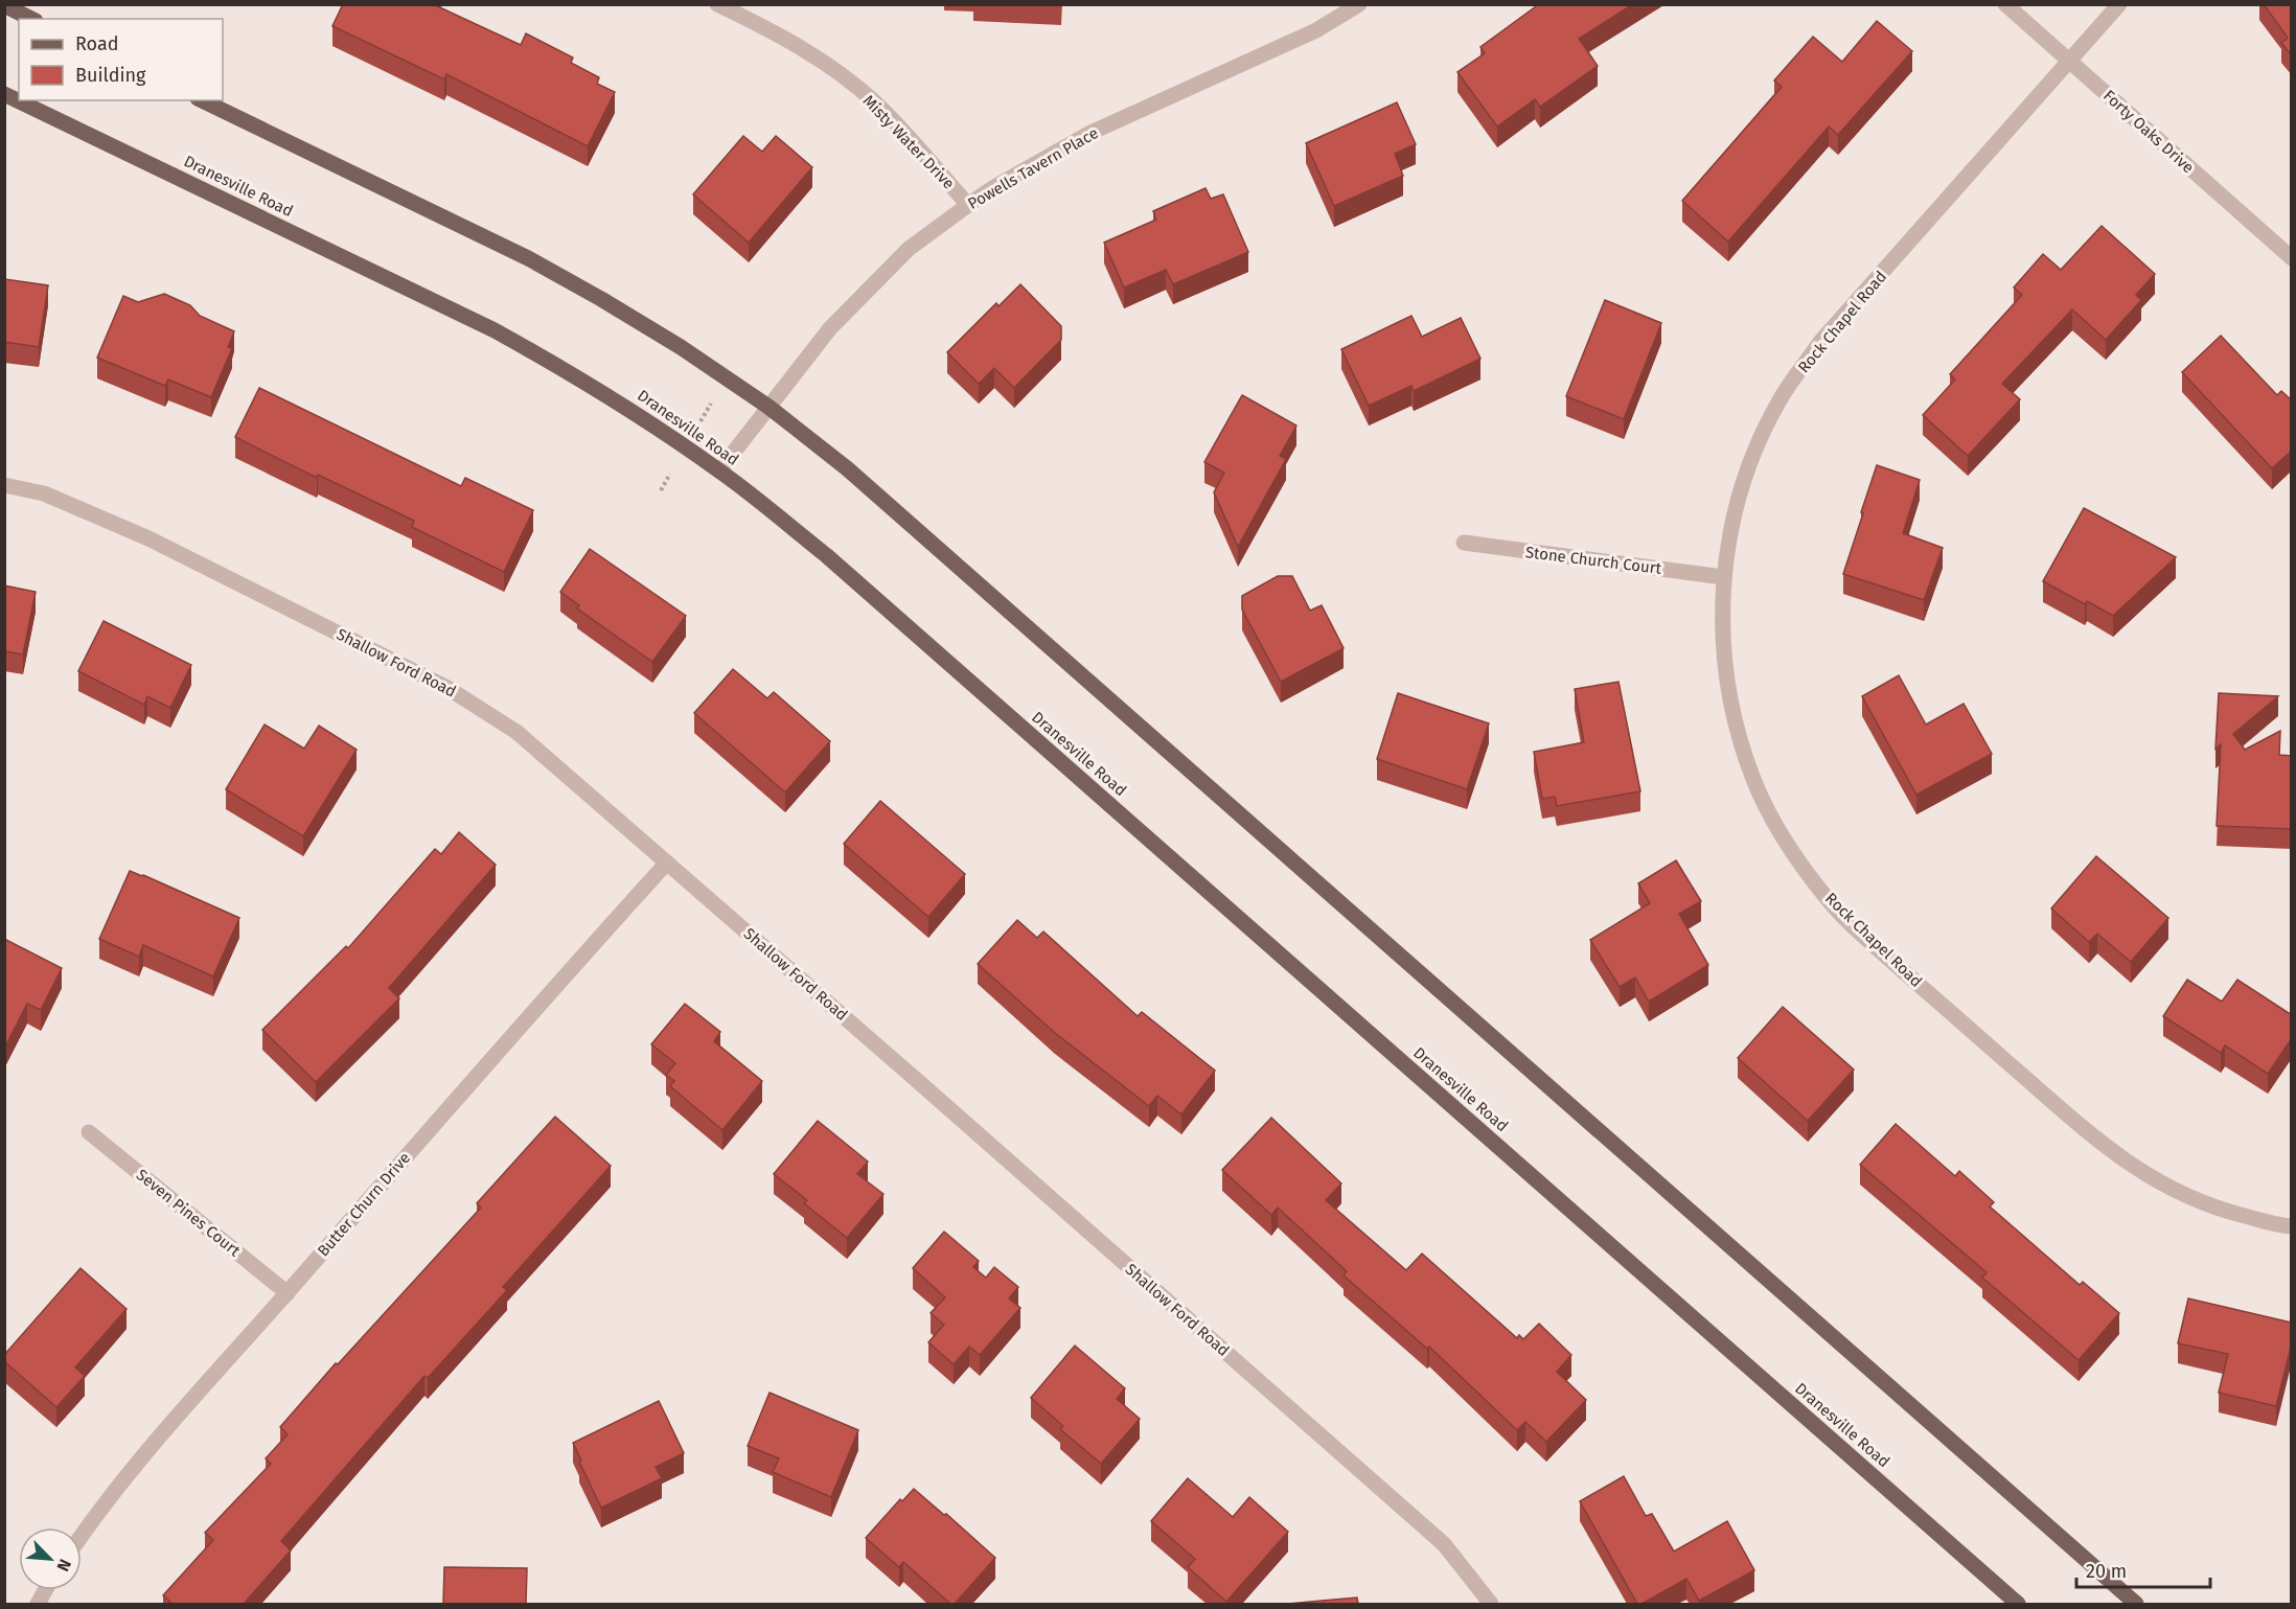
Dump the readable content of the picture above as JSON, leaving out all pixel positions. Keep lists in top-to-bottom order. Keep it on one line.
{"streets":{"main road":["Dranesville Road"],"street":["Forty Oaks Drive","Misty Water Drive","Powells Tavern Place","Rock Chapel Road","Stone Church Court","Shallow Ford Road","Butter Churn Drive","Seven Pines Court"]},"crossings":[["Forty Oaks Drive","Rock Chapel Road"],["Misty Water Drive","Powells Tavern Place"],["Powells Tavern Place","Dranesville Road"],["Rock Chapel Road","Stone Church Court"],["Shallow Ford Road","Butter Churn Drive"],["Butter Churn Drive","Seven Pines Court"]],"legend":["Road","Building"],"scale_bar":"20 m","north":"bottom right"}
